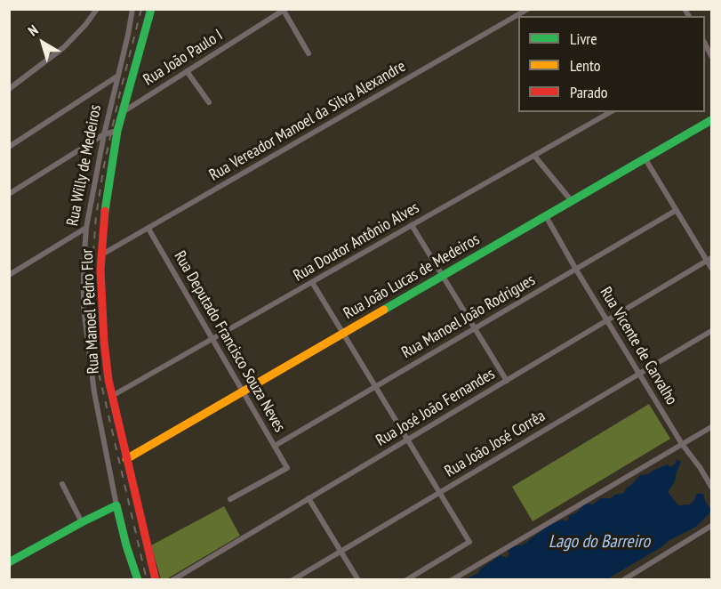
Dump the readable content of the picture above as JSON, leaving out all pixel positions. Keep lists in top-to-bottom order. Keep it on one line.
{"streets":{"street":["Rua João Paulo I","Rua Vereador Manoel da Silva Alexandre","Rua Willy de Medeiros","Rua Doutor Antônio Alves","Rua João Lucas de Medeiros","Rua Manoel Pedro Flor","Rua Manoel João Rodrigues","Rua Deputado Francisco Souza Neves","Rua Vicente de Carvalho","Rua José João Fernandes","Rua João José Corrêa"]},"crossings":[["Rua João Paulo I","Rua Manoel Pedro Flor"],["Rua Vereador Manoel da Silva Alexandre","Rua Manoel Pedro Flor"],["Rua Vereador Manoel da Silva Alexandre","Rua Deputado Francisco Souza Neves"],["Rua Doutor Antônio Alves","Rua Manoel Pedro Flor"],["Rua Doutor Antônio Alves","Rua Deputado Francisco Souza Neves"],["Rua João Lucas de Medeiros","Rua Manoel Pedro Flor"],["Rua João Lucas de Medeiros","Rua Deputado Francisco Souza Neves"],["Rua João Lucas de Medeiros","Rua Vicente de Carvalho"],["Rua Manoel João Rodrigues","Rua Deputado Francisco Souza Neves"],["Rua Manoel João Rodrigues","Rua Vicente de Carvalho"],["Rua Vicente de Carvalho","Rua José João Fernandes"],["Rua Vicente de Carvalho","Rua João José Corrêa"]],"water":["Lago do Barreiro"],"legend":["Livre","Lento","Parado"],"north":"top left"}
